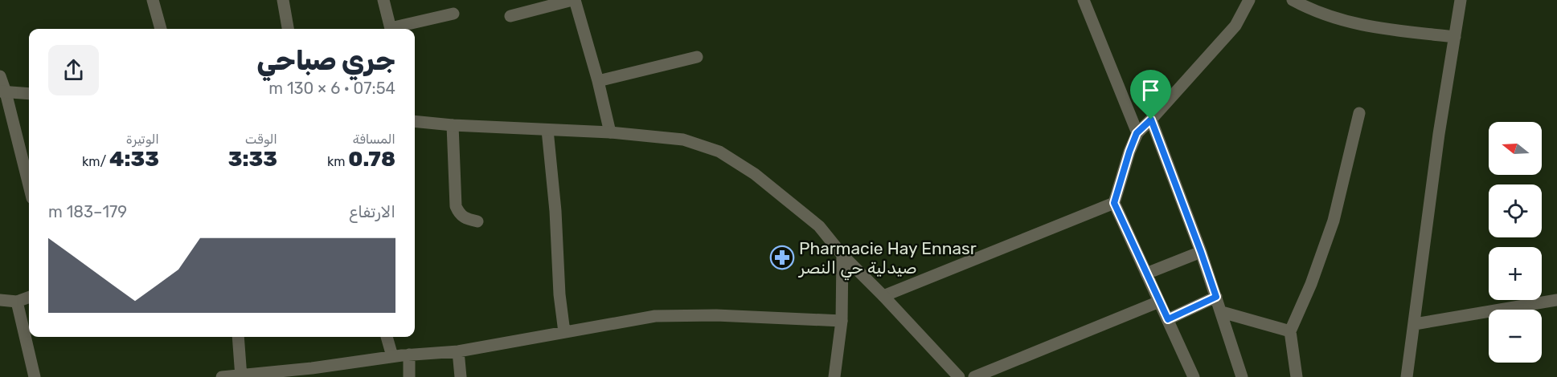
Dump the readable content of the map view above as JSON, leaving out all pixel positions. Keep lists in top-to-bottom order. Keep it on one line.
{"places":{"pharmacy":["Pharmacie Hay Ennasr صيدلية حي النصر"]},"north":"left","page":{"heading":["جري صباحي","07:54 · 6 × 130 m"],"stats":[["المسافة","0.78 km"],["الوقت","3:33"],["الوتيرة","4:33 /km"]],"map_buttons":["+","−"],"chart":["الارتفاع","179–183 m"]}}
